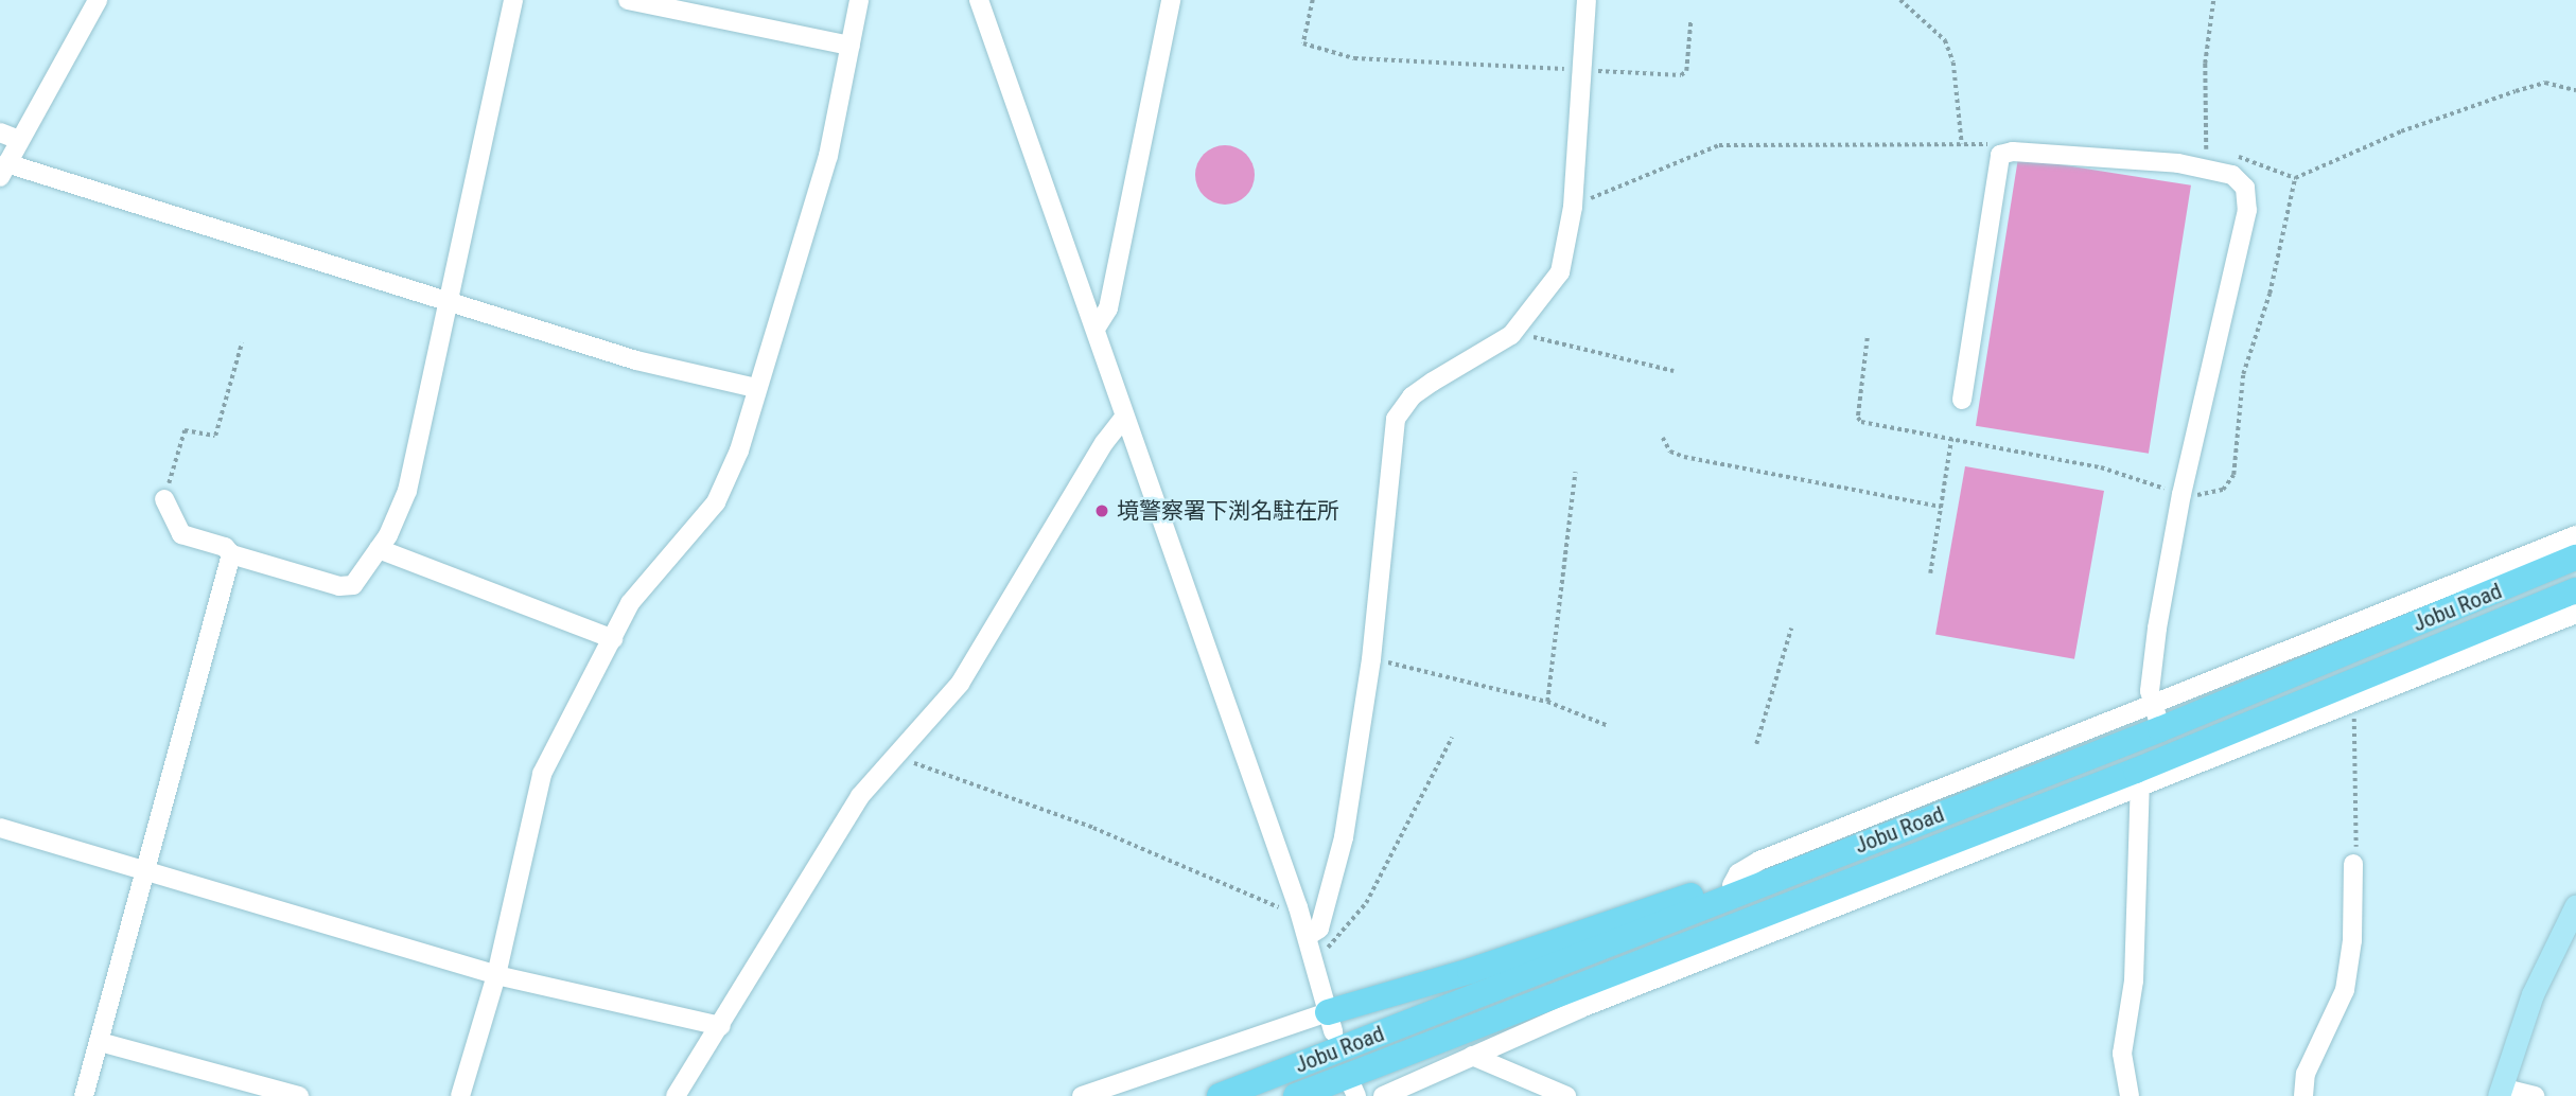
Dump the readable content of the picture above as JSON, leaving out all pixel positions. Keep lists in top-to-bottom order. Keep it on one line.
{"streets":{"highway":["Jobu Road"]},"places":["境警察署下渕名駐在所"]}
